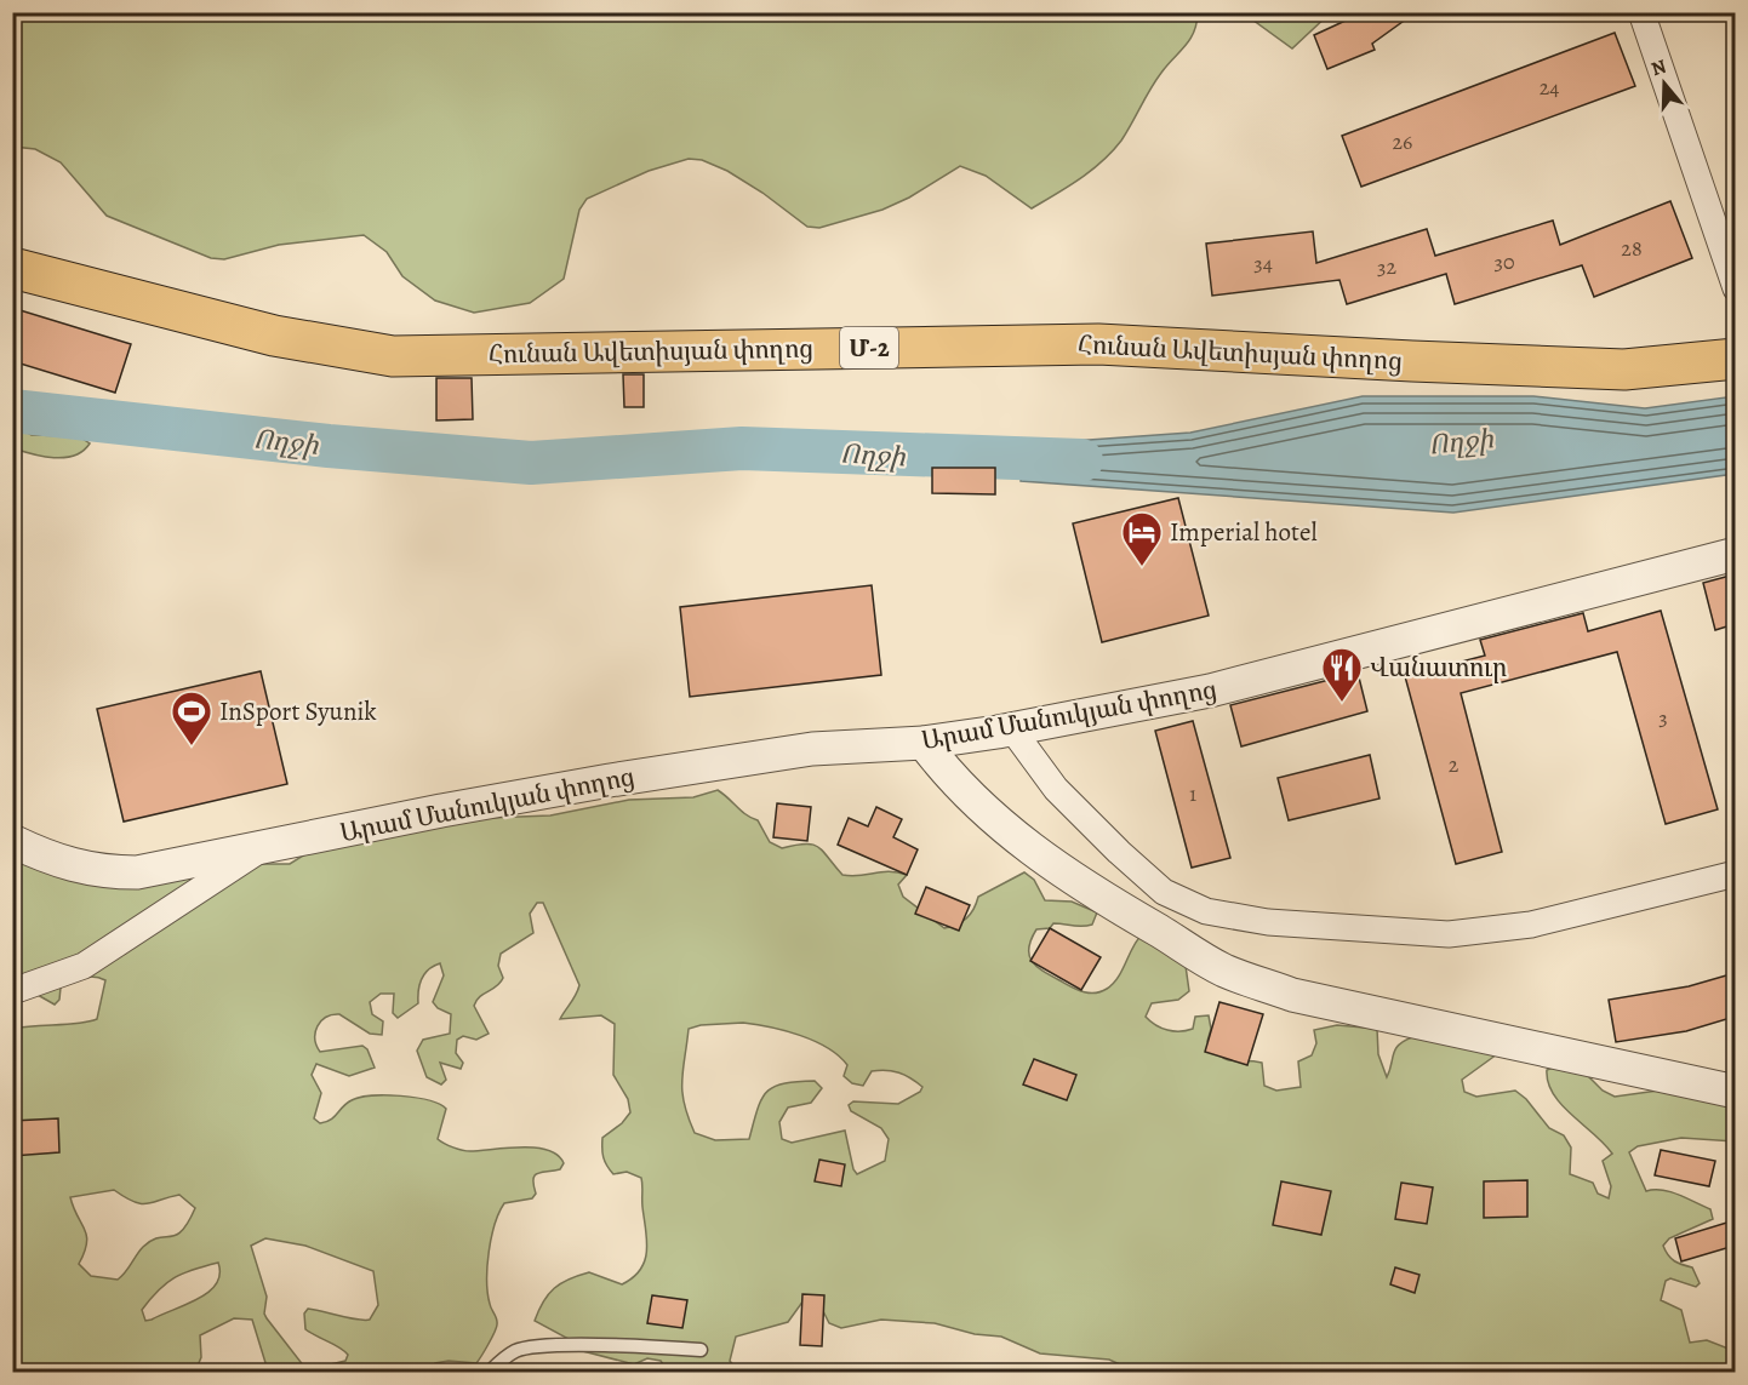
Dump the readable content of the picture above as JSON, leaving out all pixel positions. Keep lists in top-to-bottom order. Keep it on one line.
{"streets":{"highway":["Մ-2","Հունան Ավետիսյան փողոց"],"street":["Արամ Մանուկյան փողոց"]},"water":["Ողջի"],"places":{"hotel":["Imperial hotel"],"restaurant":["Վանատուր"],"sports":["InSport Syunik"]},"house_numbers":["24","26","28","30","34","32","3","2","1"],"north":"top"}
